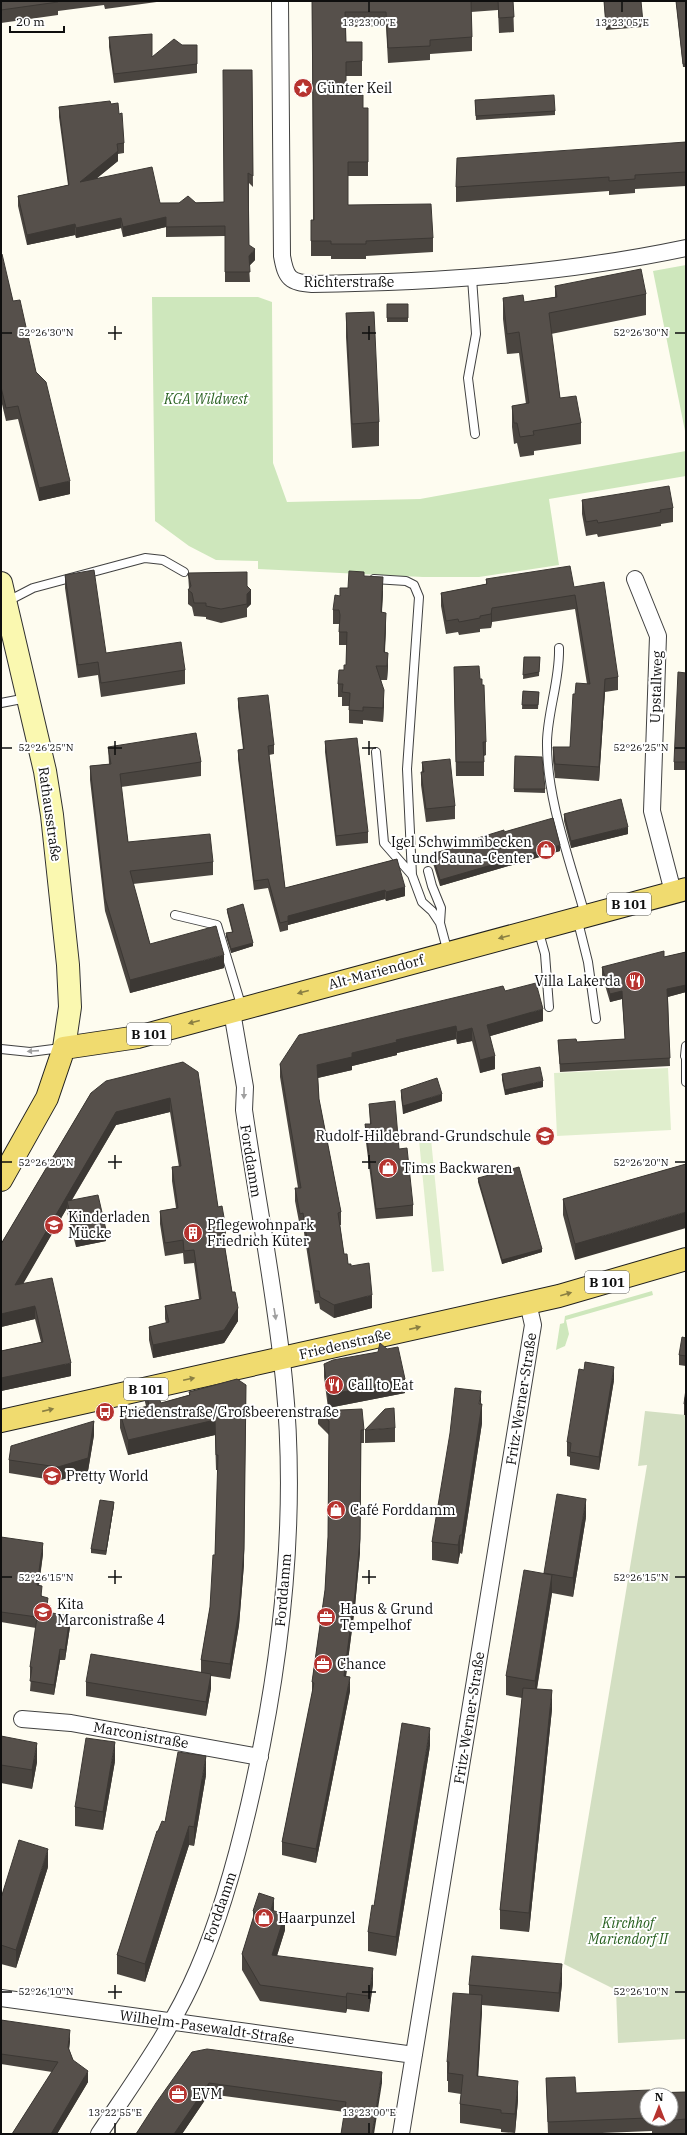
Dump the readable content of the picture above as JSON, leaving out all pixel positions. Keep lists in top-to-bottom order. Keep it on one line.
{"streets":{"main road":["Rathausstraße","B 101","Alt-Mariendorf","Friedenstraße"],"street":["Richterstraße","Upstallweg","Forddamm","Fritz-Werner-Straße","Marconistraße","Wilhelm-Pasewaldt-Straße"]},"crossings":[["Upstallweg","Alt-Mariendorf"],["Rathausstraße","Alt-Mariendorf"],["Alt-Mariendorf","Forddamm"],["Forddamm","Friedenstraße"],["Forddamm","Marconistraße"],["Forddamm","Wilhelm-Pasewaldt-Straße"],["Friedenstraße","Fritz-Werner-Straße"],["Fritz-Werner-Straße","Wilhelm-Pasewaldt-Straße"]],"one_way":["Alt-Mariendorf","Friedenstraße"],"parks":["KGA Wildwest","Kirchhof Mariendorf II"],"places":{"place":["Günter Keil"],"shop":["Igel Schwimmbecken und Sauna-Center","Tims Backwaren","Café Forddamm","Haarpunzel"],"restaurant":["Villa Lakerda","Call to Eat"],"school or university":["Rudolf-Hildebrand-Grundschule","Kinderladen Mücke","Pretty World","Kita Marconistraße 4"],"building":["Pflegewohnpark Friedrich Küter"],"bus stop":["Friedenstraße/Großbeerenstraße"],"office":["Haus & Grund Tempelhof","Chance","EVM"]},"scale_bar":"20 m","north":"top","coordinates":["13°23'00\"E","13°23'05\"E","52°26'30\"N","52°26'25\"N","52°26'20\"N","52°26'15\"N","52°26'10\"N","13°22'55\"E"]}
